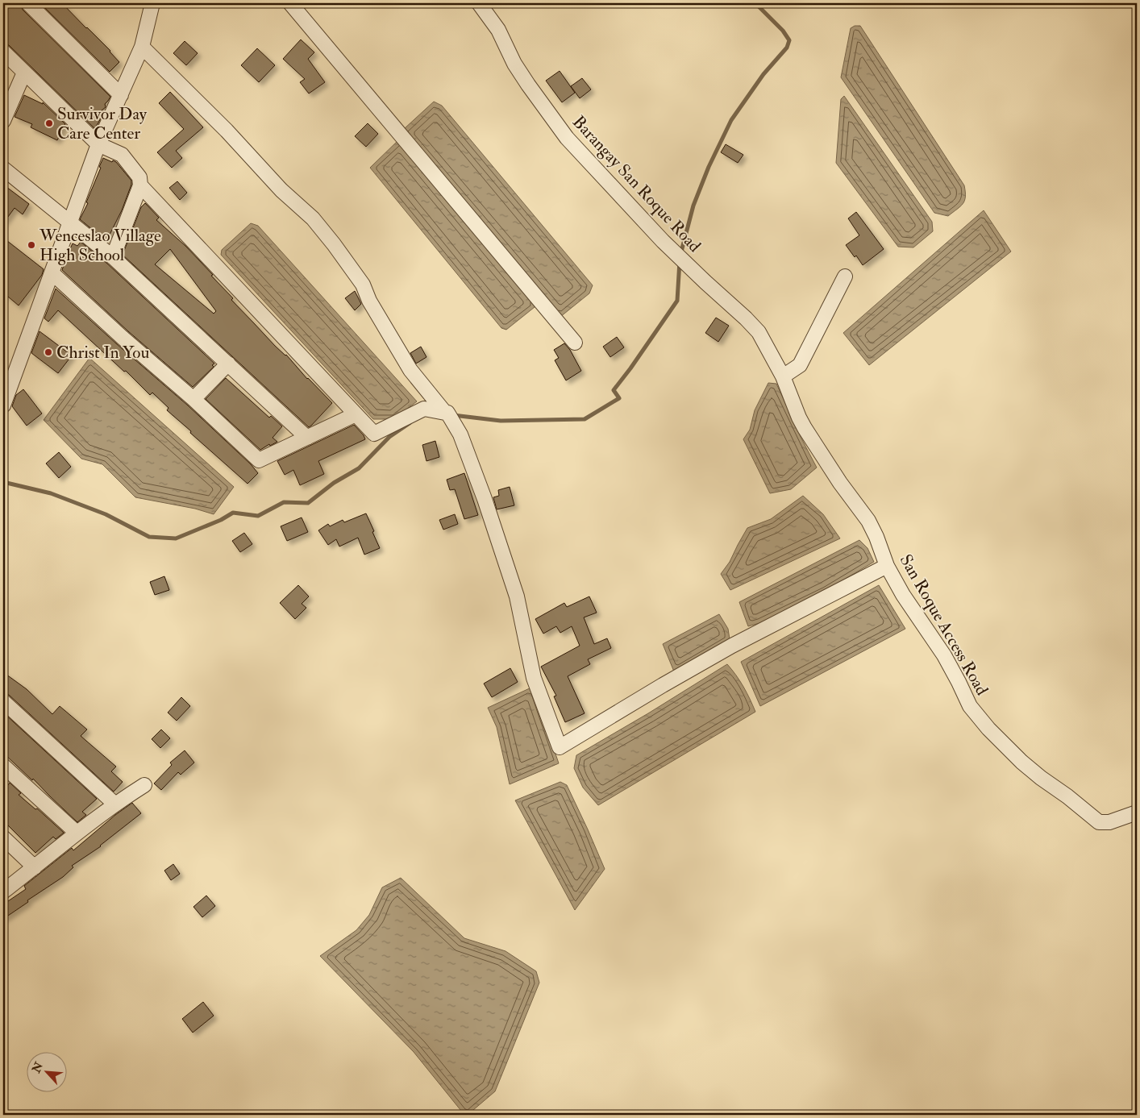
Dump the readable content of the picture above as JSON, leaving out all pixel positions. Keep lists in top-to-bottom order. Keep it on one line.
{"streets":{"street":["Barangay San Roque Road","San Roque Access Road"]},"crossings":[["Barangay San Roque Road","San Roque Access Road"]],"places":["Survivor Day Care Center","Wenceslao Village High School","Christ In You"],"north":"top left"}
